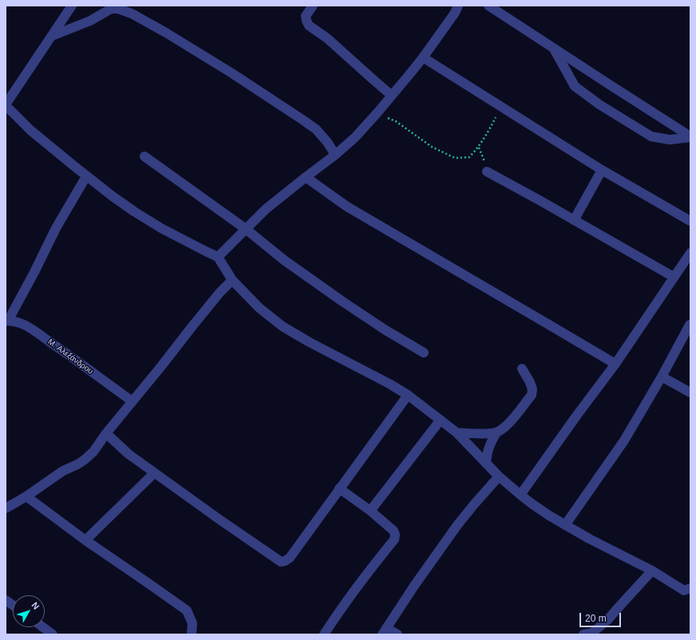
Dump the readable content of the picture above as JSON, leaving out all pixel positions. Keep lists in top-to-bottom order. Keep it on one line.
{"streets":{"street":["Μ. Αλεξάνδρου"]},"scale_bar":"20 m","north":"top right"}
